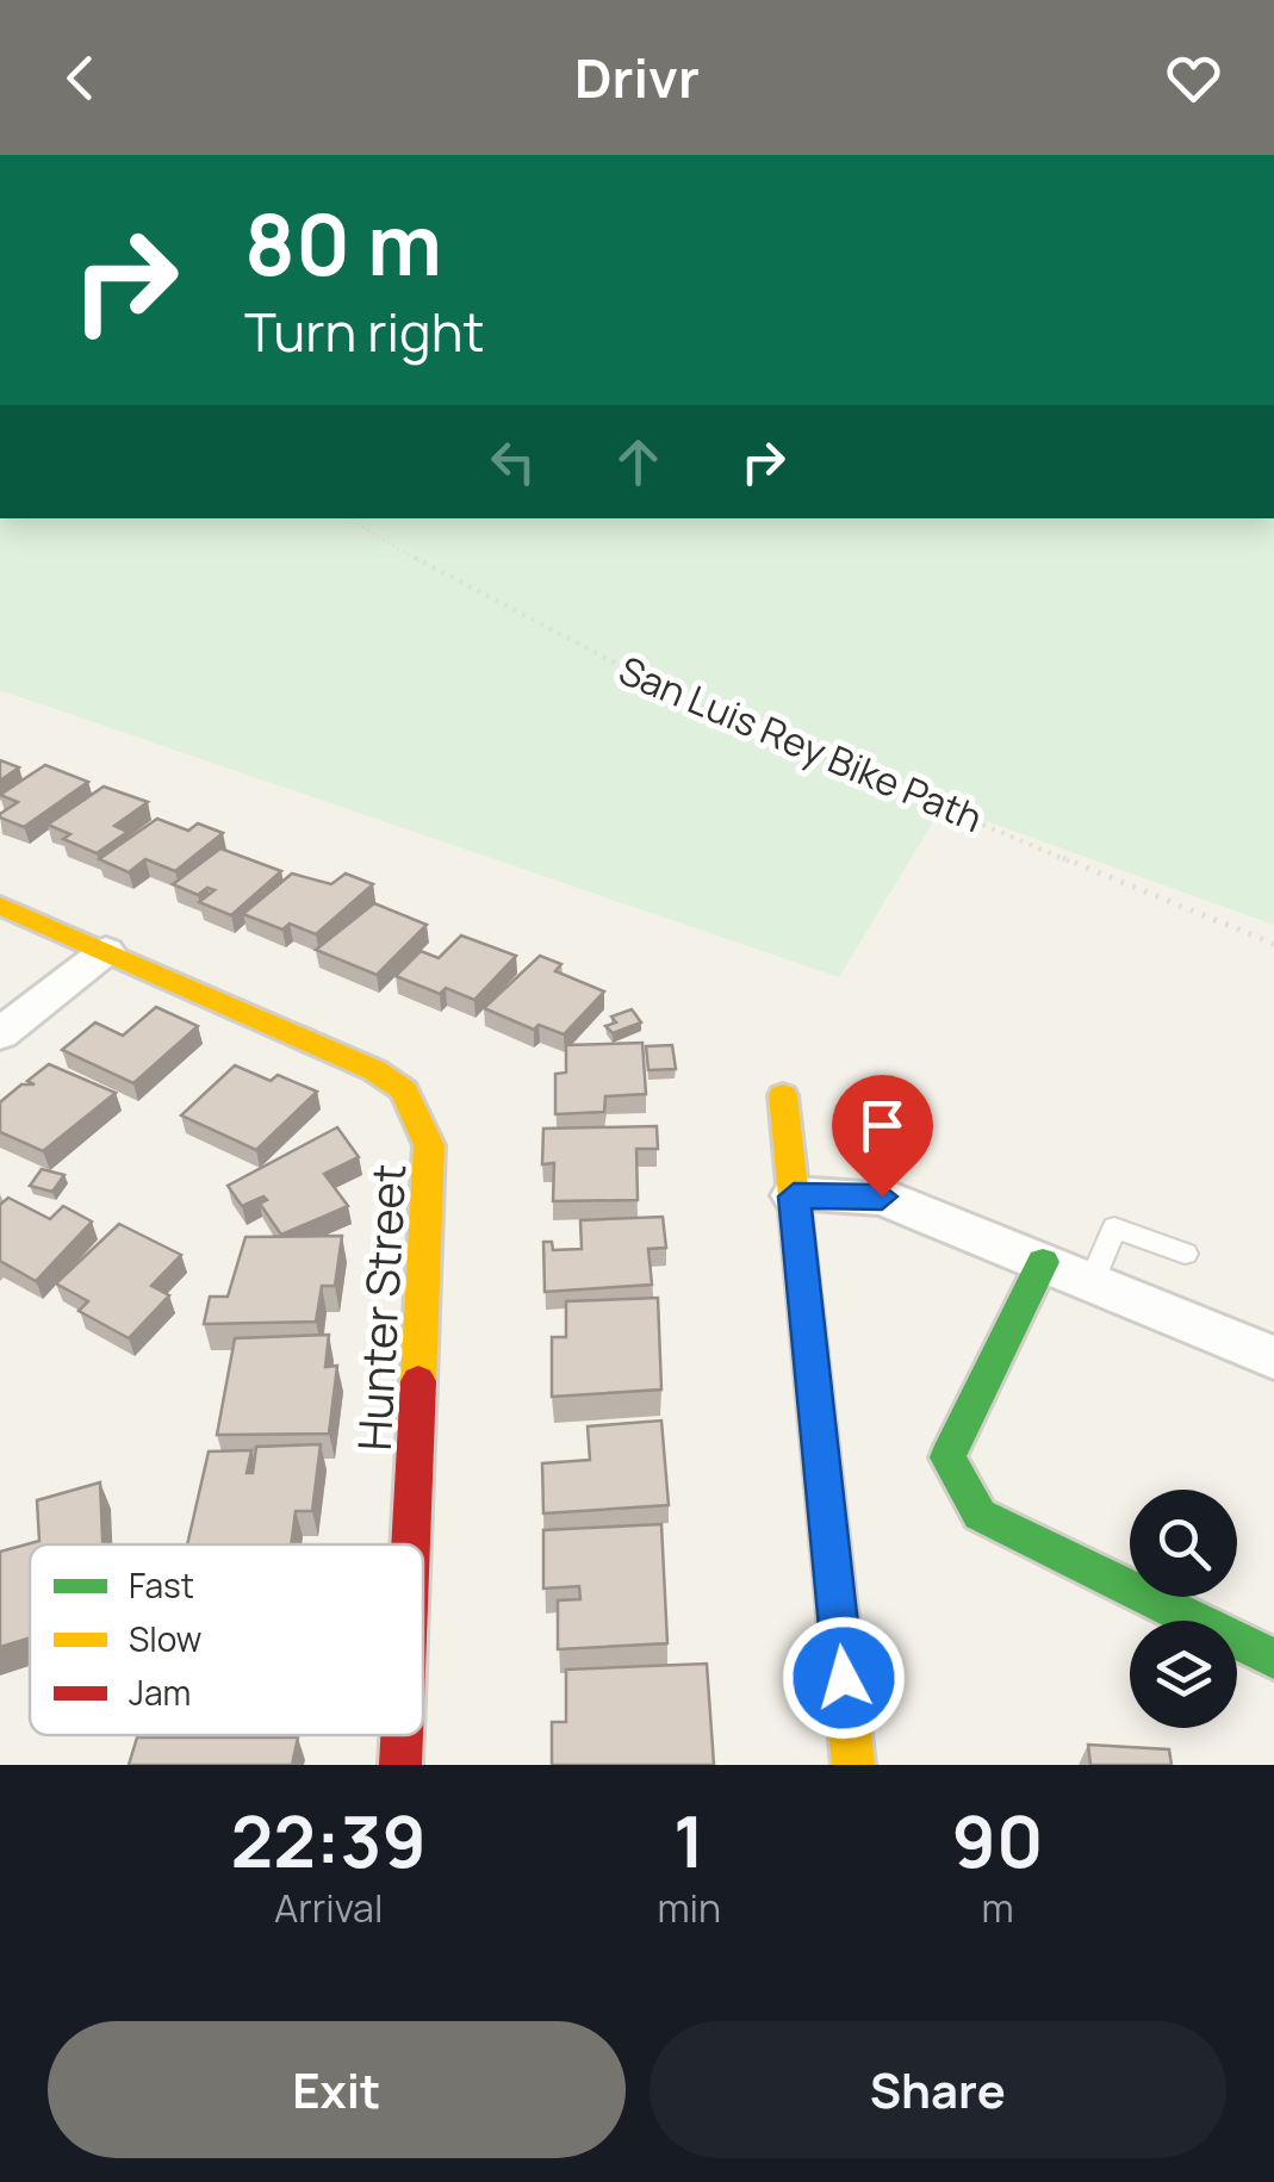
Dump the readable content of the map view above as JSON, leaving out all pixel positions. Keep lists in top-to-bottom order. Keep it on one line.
{"streets":{"street":["Hunter Street"],"path":["San Luis Rey Bike Path"]},"legend":["Fast","Slow","Jam"],"page":{"header":"Drivr","turn":["80 m","Turn right"],"eta":["22:39","Arrival","1","min","90","m"],"buttons":["Exit","Share"]}}
